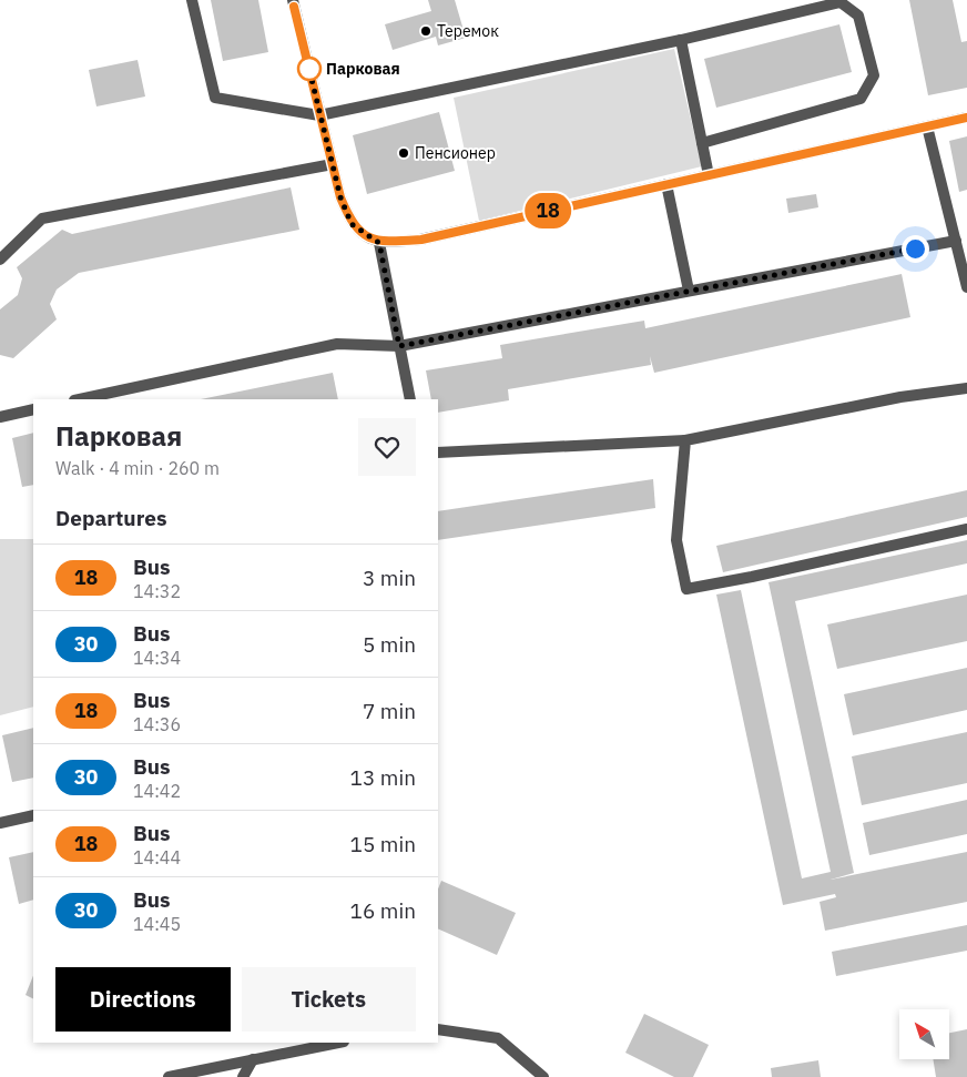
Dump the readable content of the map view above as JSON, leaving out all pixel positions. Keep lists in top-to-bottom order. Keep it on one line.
{"places":["Теремок","Парковая","Пенсионер"],"lines":["bus line 18"],"north":"top left","page":{"on_map":"18","heading":[["Парковая","Walk · 4 min · 260 m"],"Departures"],"list":[{"mark":"18","name":"Bus","note":"14:32","value":"3 min"},{"mark":"30","name":"Bus","note":"14:34","value":"5 min"},{"mark":"18","name":"Bus","note":"14:36","value":"7 min"},{"mark":"30","name":"Bus","note":"14:42","value":"13 min"},{"mark":"18","name":"Bus","note":"14:44","value":"15 min"},{"mark":"30","name":"Bus","note":"14:45","value":"16 min"}],"buttons":["Directions","Tickets"]}}
